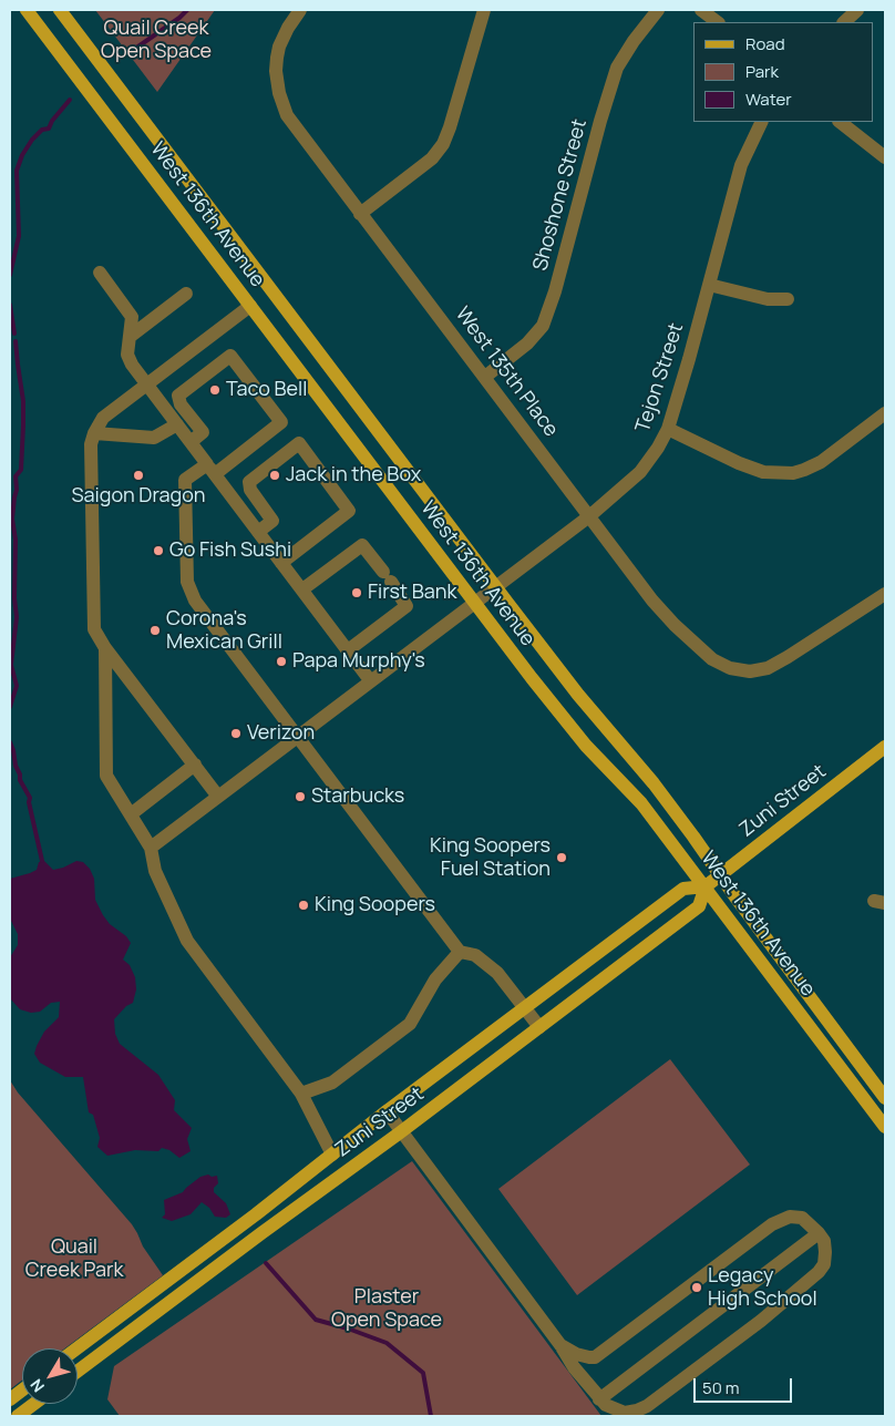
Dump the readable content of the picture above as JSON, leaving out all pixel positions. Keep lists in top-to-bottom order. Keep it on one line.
{"streets":{"main road":["West 136th Avenue","Zuni Street"],"street":["Shoshone Street","West 135th Place","Tejon Street"]},"crossings":[["Shoshone Street","West 135th Place"],["West 136th Avenue","Tejon Street"],["West 136th Avenue","Zuni Street"],["West 135th Place","Tejon Street"]],"parks":["Quail Creek Open Space","Quail Creek Park","Plaster Open Space"],"places":["Taco Bell","Saigon Dragon","Jack in the Box","Go Fish Sushi","First Bank","Corona's Mexican Grill","Papa Murphy's","Verizon","Starbucks","King Soopers Fuel Station","King Soopers","Legacy High School"],"legend":["Road","Park","Water"],"scale_bar":"50 m","north":"bottom left"}
